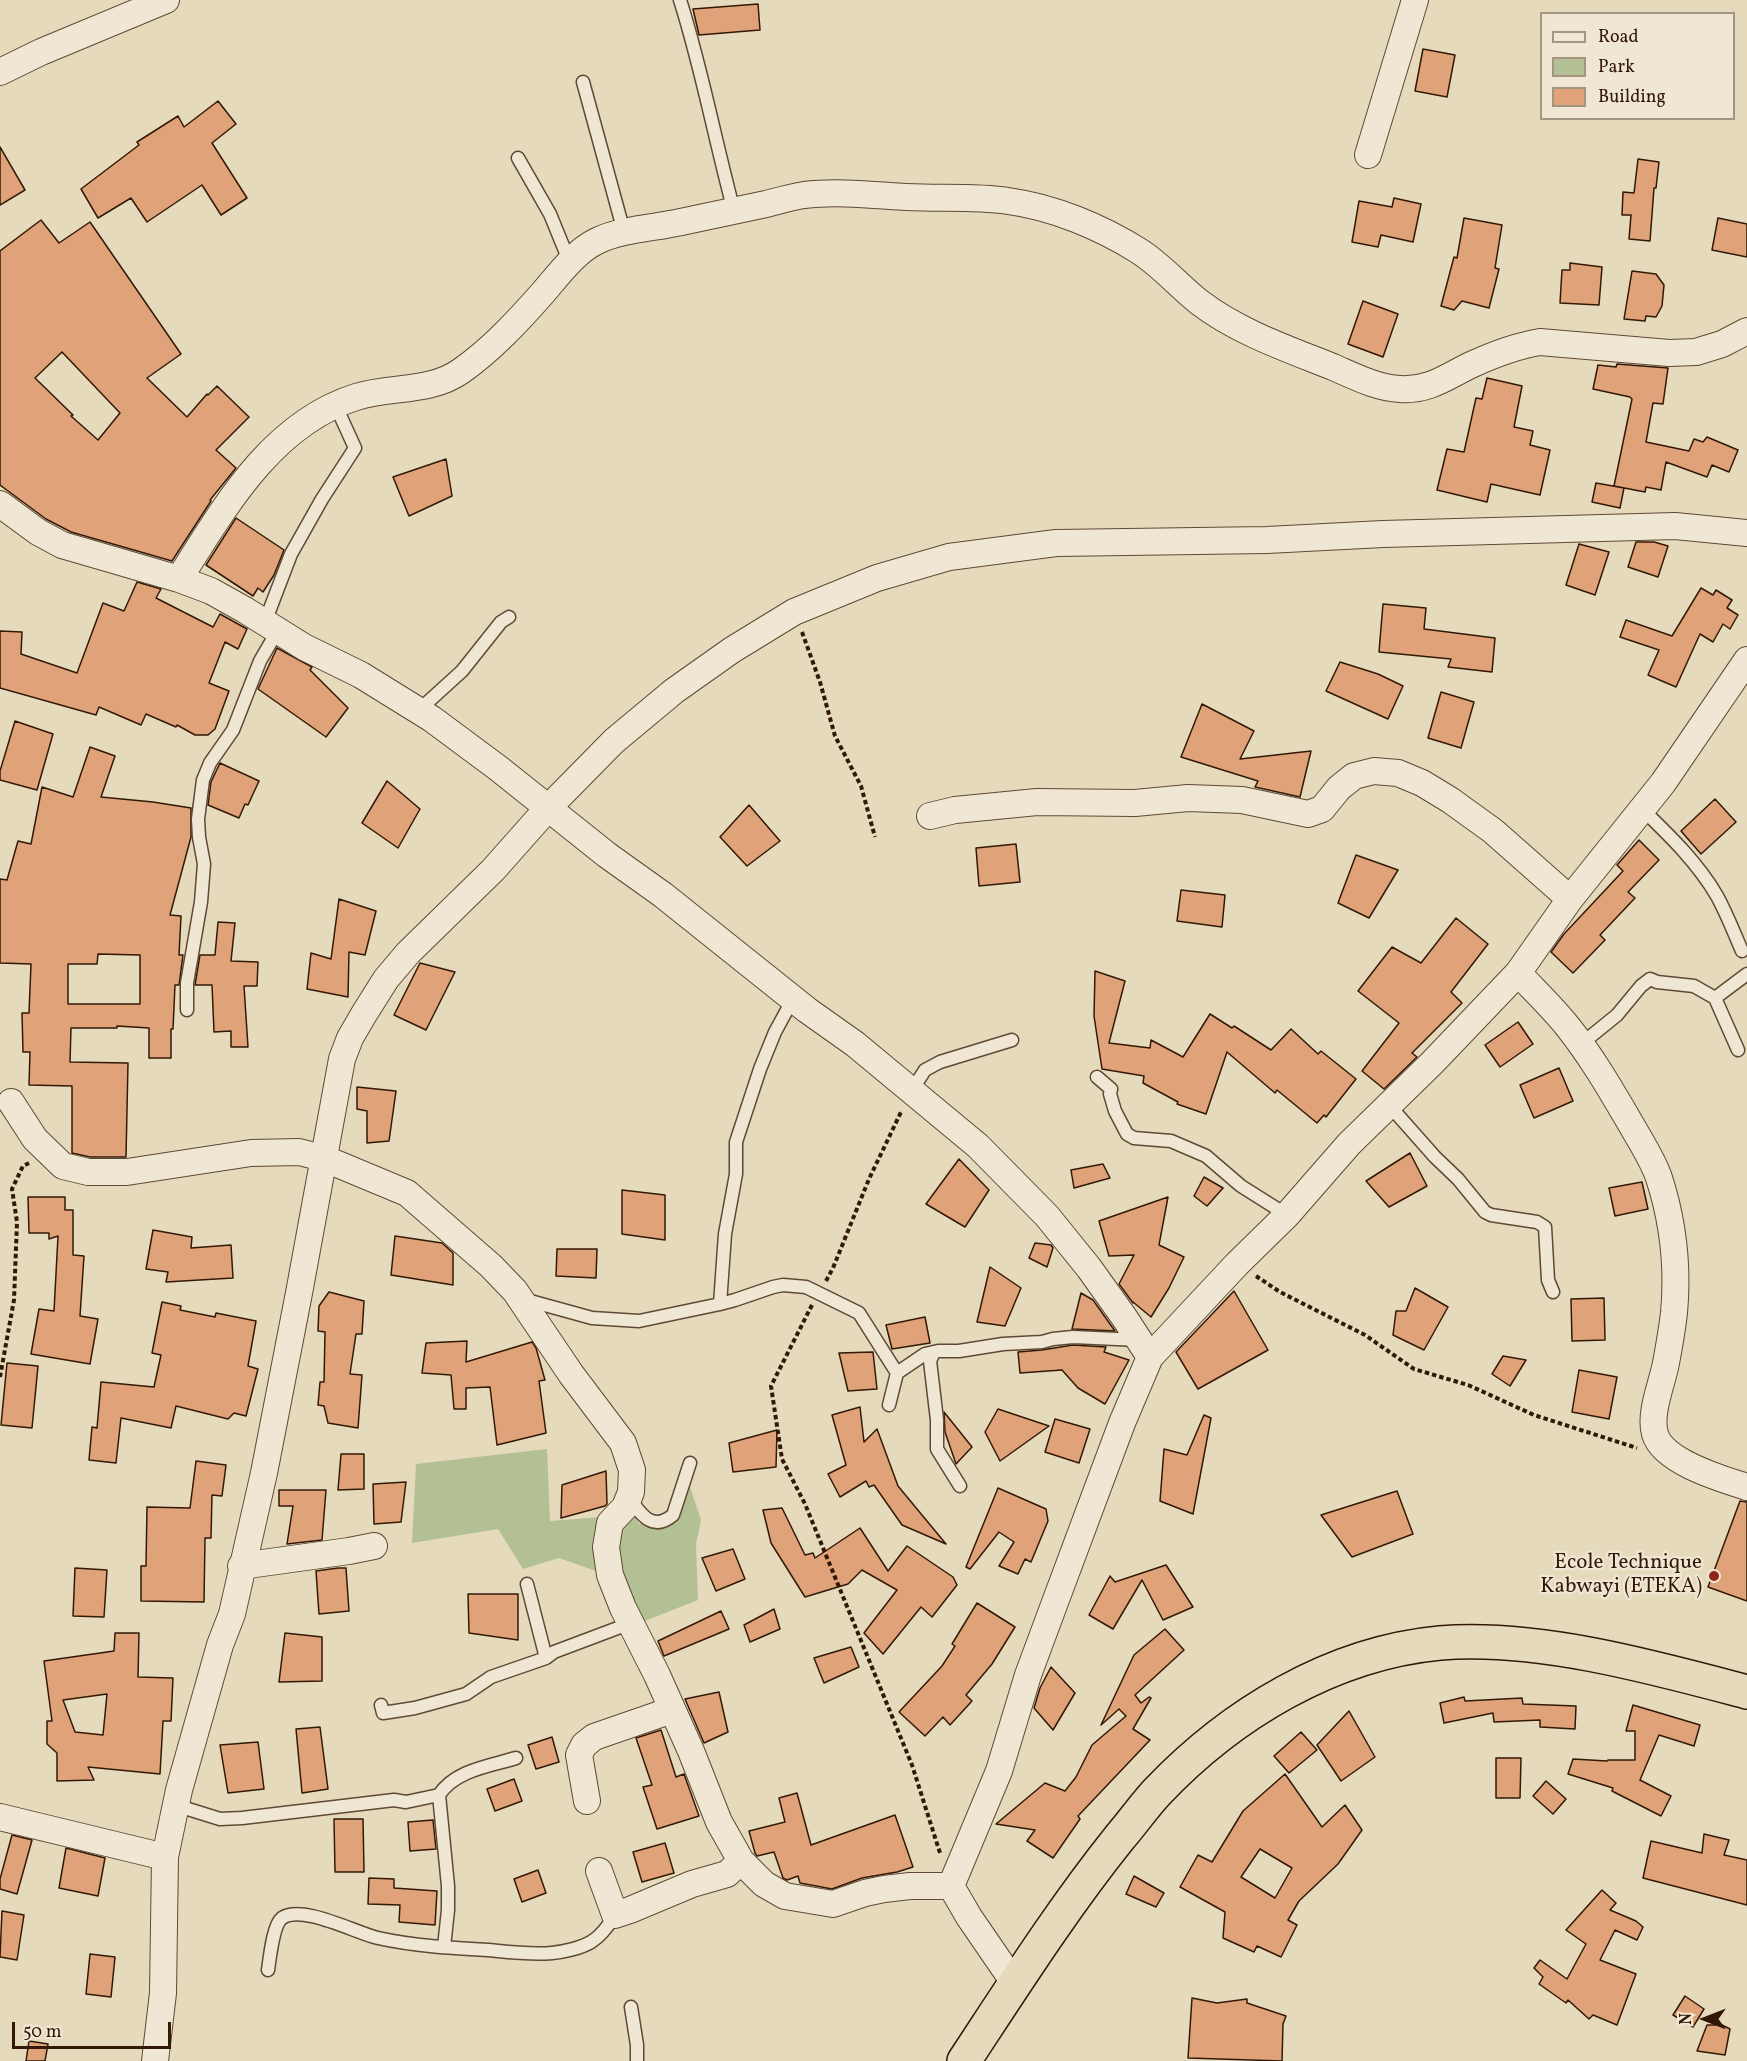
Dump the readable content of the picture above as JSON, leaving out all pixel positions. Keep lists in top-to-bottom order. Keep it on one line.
{"places":["Ecole Technique Kabwayi (ETEKA)"],"legend":["Road","Park","Building"],"scale_bar":"50 m","north":"left"}
